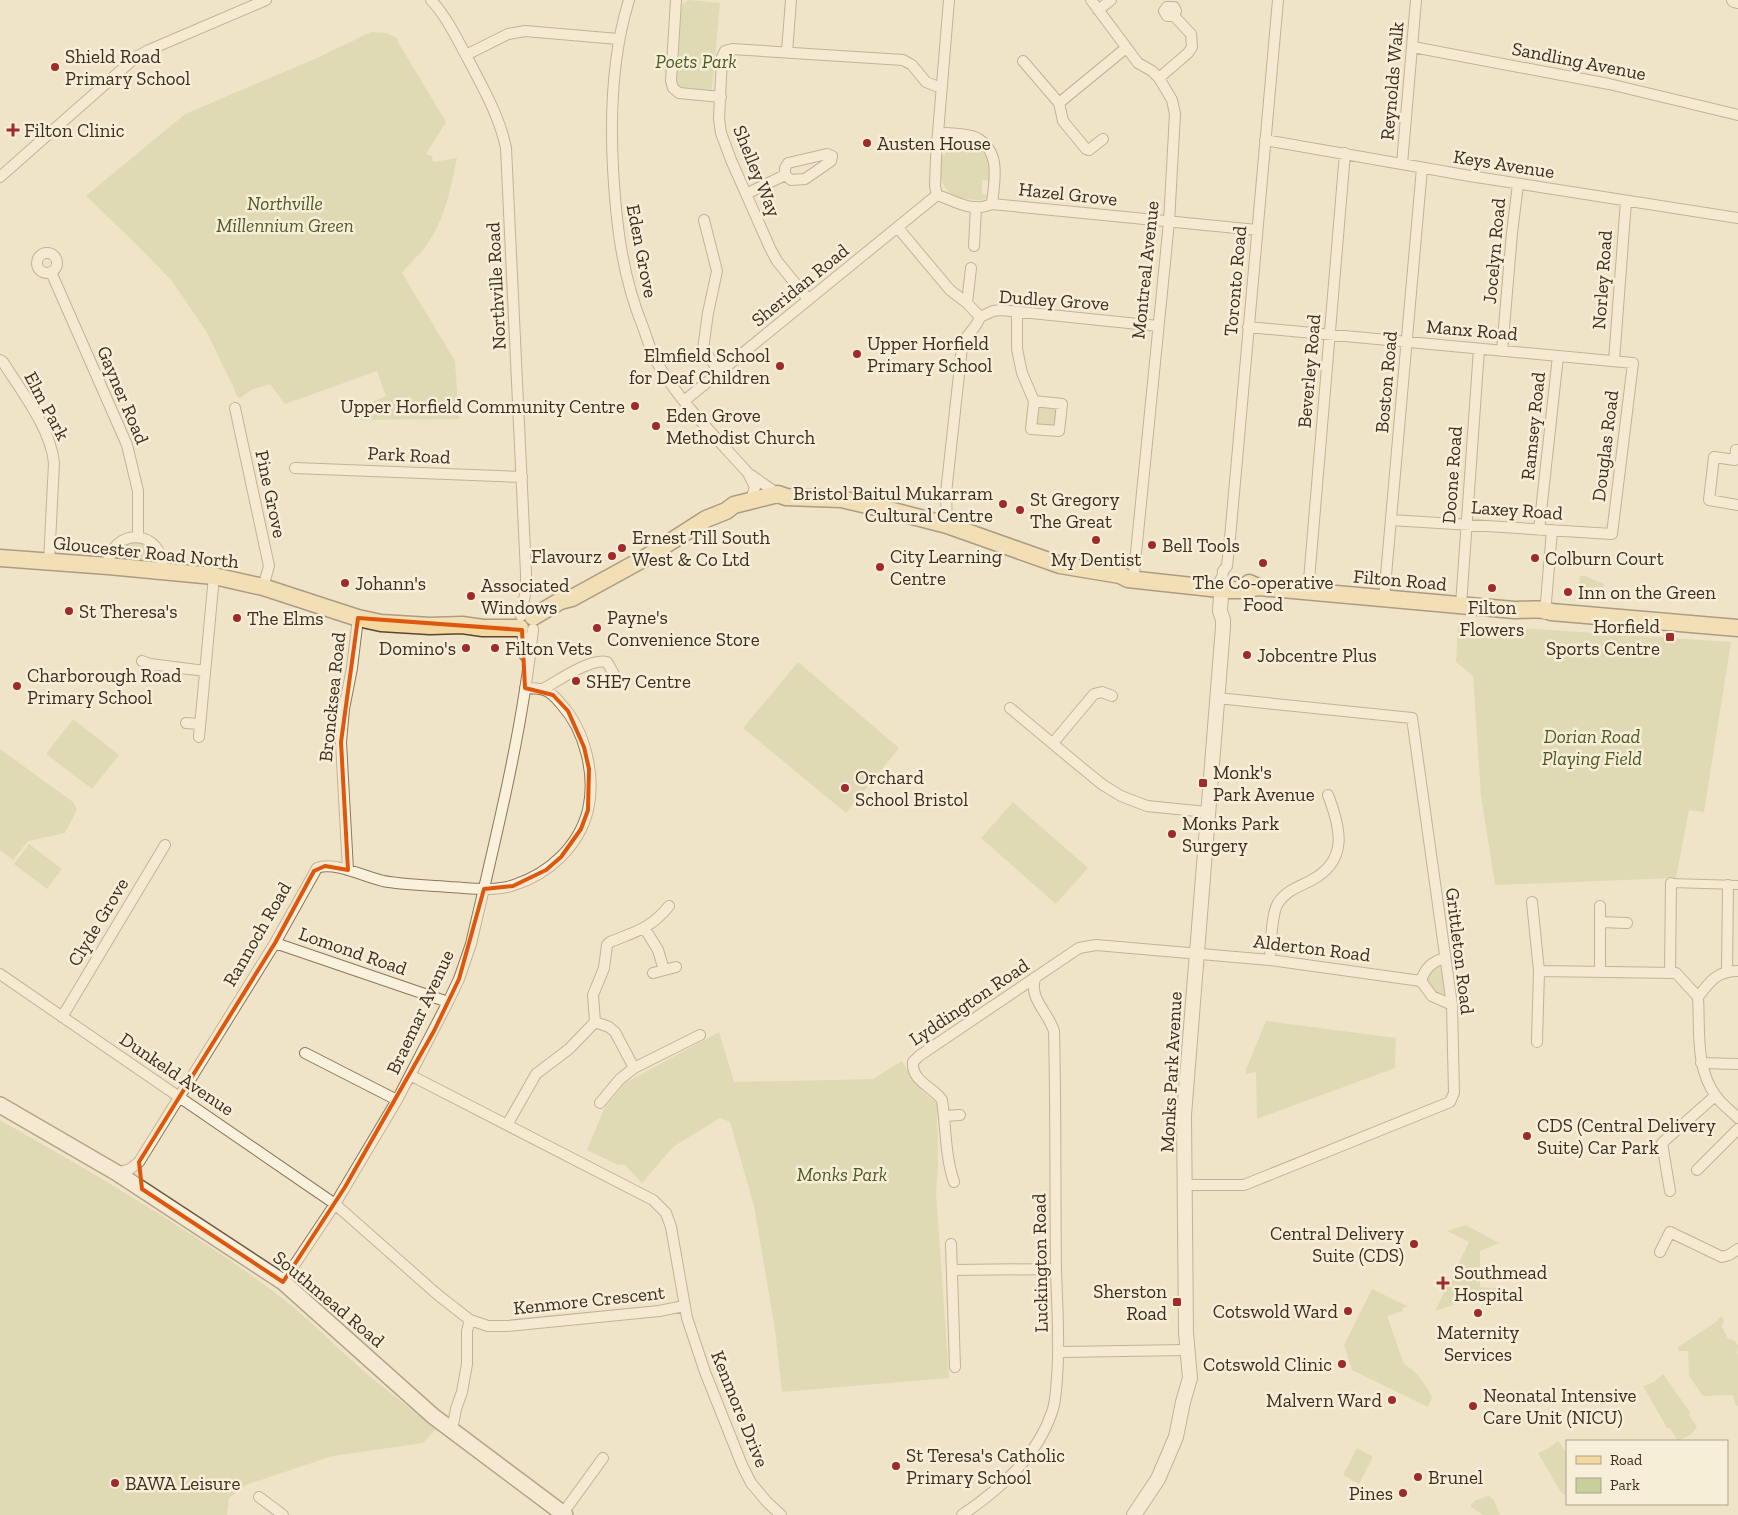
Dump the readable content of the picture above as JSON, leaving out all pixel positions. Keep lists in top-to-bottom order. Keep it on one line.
{"streets":{"main road":["Gloucester Road North","Filton Road","Southmead Road"],"street":["Sandling Avenue","Reynolds Walk","Keys Avenue","Shelley Way","Hazel Grove","Eden Grove","Jocelyn Road","Montreal Avenue","Norley Road","Toronto Road","Sheridan Road","Northville Road","Dudley Grove","Manx Road","Beverley Road","Boston Road","Gayner Road","Elm Park","Ramsey Road","Douglas Road","Park Road","Doone Road","Pine Grove","Laxey Road","Broncksea Road","Clyde Grove","Rannoch Road","Alderton Road","Lomond Road","Grittleton Road","Lyddington Road","Braemar Avenue","Monks Park Avenue","Dunkeld Avenue","Luckington Road","Kenmore Crescent","Kenmore Drive"]},"crossings":[["Sandling Avenue","Reynolds Walk"],["Reynolds Walk","Keys Avenue"],["Keys Avenue","Jocelyn Road"],["Keys Avenue","Norley Road"],["Keys Avenue","Toronto Road"],["Keys Avenue","Beverley Road"],["Keys Avenue","Boston Road"],["Shelley Way","Sheridan Road"],["Hazel Grove","Montreal Avenue"],["Hazel Grove","Toronto Road"],["Hazel Grove","Sheridan Road"],["Eden Grove","Sheridan Road"],["Eden Grove","Filton Road"],["Jocelyn Road","Manx Road"],["Montreal Avenue","Dudley Grove"],["Montreal Avenue","Filton Road"],["Norley Road","Manx Road"],["Toronto Road","Manx Road"],["Toronto Road","Filton Road"],["Toronto Road","Monks Park Avenue"],["Northville Road","Park Road"],["Northville Road","Gloucester Road North"],["Northville Road","Filton Road"],["Northville Road","Braemar Avenue"],["Manx Road","Beverley Road"],["Manx Road","Boston Road"],["Manx Road","Ramsey Road"],["Manx Road","Douglas Road"],["Manx Road","Doone Road"],["Beverley Road","Filton Road"],["Boston Road","Laxey Road"],["Boston Road","Filton Road"],["Elm Park","Gloucester Road North"],["Ramsey Road","Laxey Road"],["Douglas Road","Laxey Road"],["Doone Road","Laxey Road"],["Doone Road","Filton Road"],["Pine Grove","Gloucester Road North"],["Gloucester Road North","Filton Road"],["Gloucester Road North","Broncksea Road"],["Gloucester Road North","Braemar Avenue"],["Filton Road","Braemar Avenue"],["Filton Road","Monks Park Avenue"],["Broncksea Road","Rannoch Road"],["Clyde Grove","Dunkeld Avenue"],["Rannoch Road","Lomond Road"],["Rannoch Road","Braemar Avenue"],["Rannoch Road","Dunkeld Avenue"],["Alderton Road","Lyddington Road"],["Alderton Road","Monks Park Avenue"],["Lomond Road","Braemar Avenue"],["Grittleton Road","Monks Park Avenue"],["Lyddington Road","Luckington Road"],["Braemar Avenue","Dunkeld Avenue"],["Braemar Avenue","Southmead Road"],["Braemar Avenue","Kenmore Crescent"],["Dunkeld Avenue","Kenmore Crescent"],["Kenmore Crescent","Kenmore Drive"]],"parks":["Poets Park","Northville Millennium Green","Dorian Road Playing Field","Monks Park"],"places":{"other":["Shield Road Primary School","Austen House","Upper Horfield Primary School","Elmfield School for Deaf Children","Upper Horfield Community Centre","Eden Grove Methodist Church","Bristol Baitul Mukarram Cultural Centre","St Gregory The Great","My Dentist","Bell Tools","Ernest Till South West & Co Ltd","Flavourz","Colburn Court","The Co-operative Food","City Learning Centre","Johann's","Filton Flowers","Inn on the Green","Associated Windows","St Theresa's","The Elms","Payne's Convenience Store","Domino's","Filton Vets","Jobcentre Plus","SHE7 Centre","Charborough Road Primary School","Orchard School Bristol","Monks Park Surgery","CDS (Central Delivery Suite) Car Park","Central Delivery Suite (CDS)","Cotswold Ward","Maternity Services","Cotswold Clinic","Malvern Ward","Neonatal Intensive Care Unit (NICU)","St Teresa's Catholic Primary School","Brunel","BAWA Leisure","Pines"],"health":["Filton Clinic","Southmead Hospital"],"transit":["Horfield Sports Centre","Monk's Park Avenue","Sherston Road"]},"legend":["Road","Park"]}
